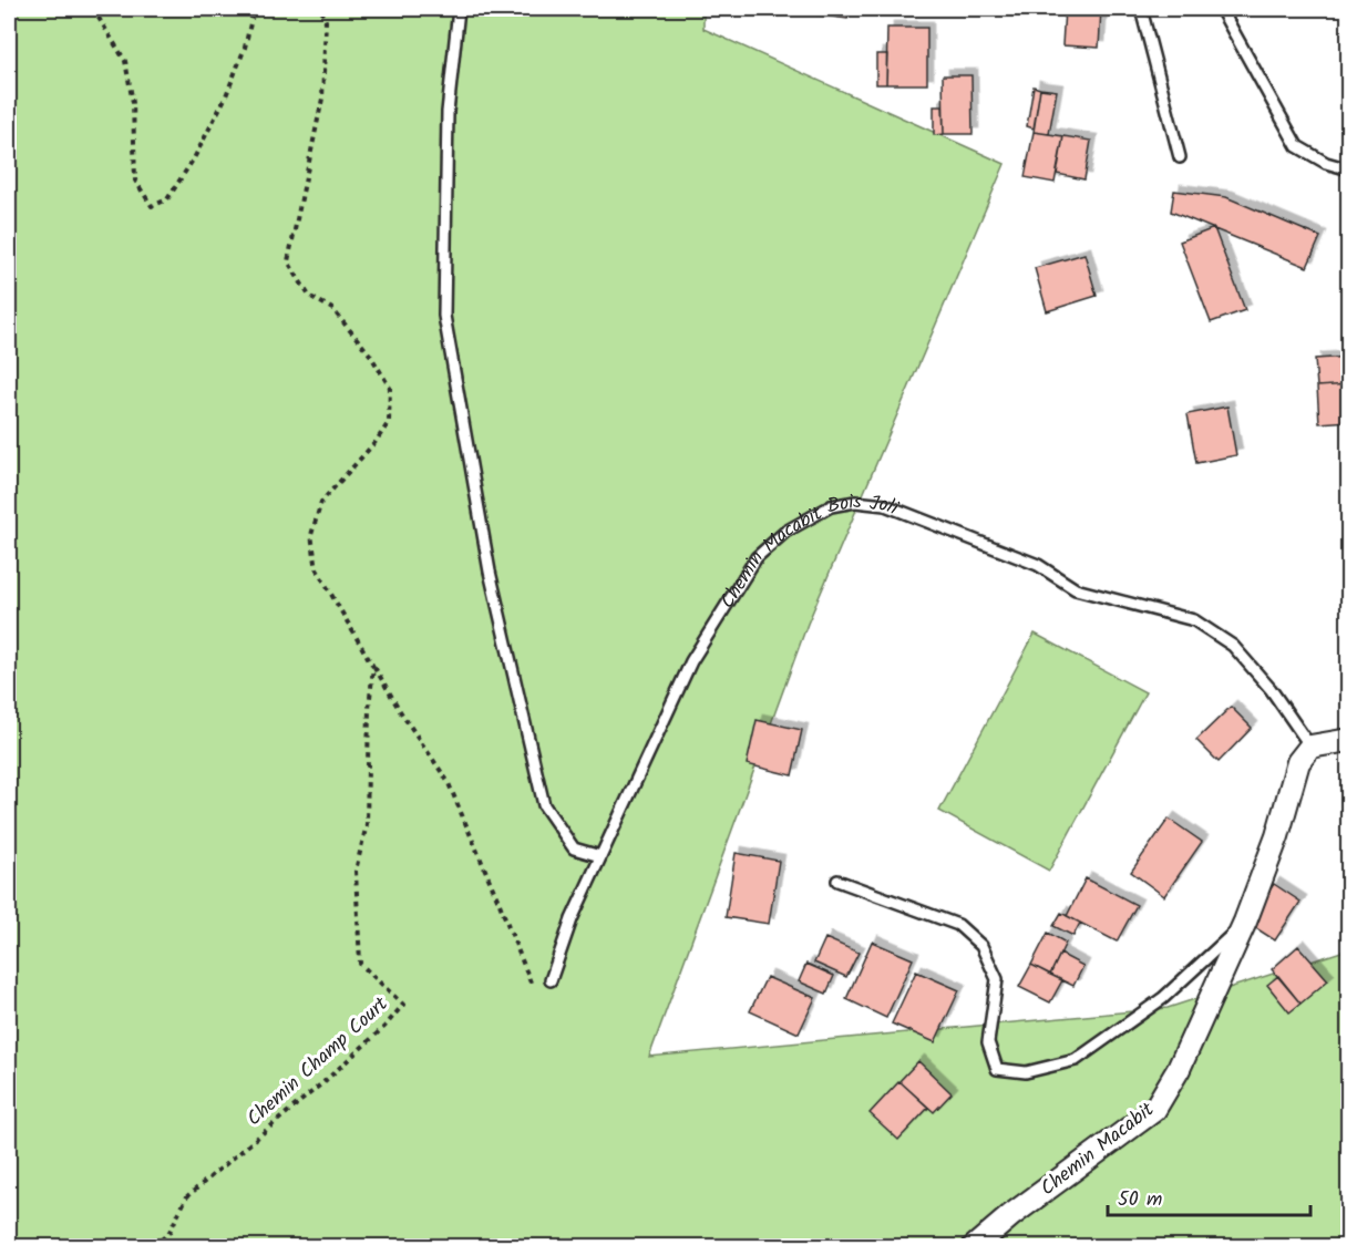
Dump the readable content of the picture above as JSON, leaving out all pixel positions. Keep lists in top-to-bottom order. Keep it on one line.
{"streets":{"street":["Chemin Macabit"],"lane":["Chemin Macabit Bois Joli"],"path":["Chemin Champ Court"]},"scale_bar":"50 m"}
